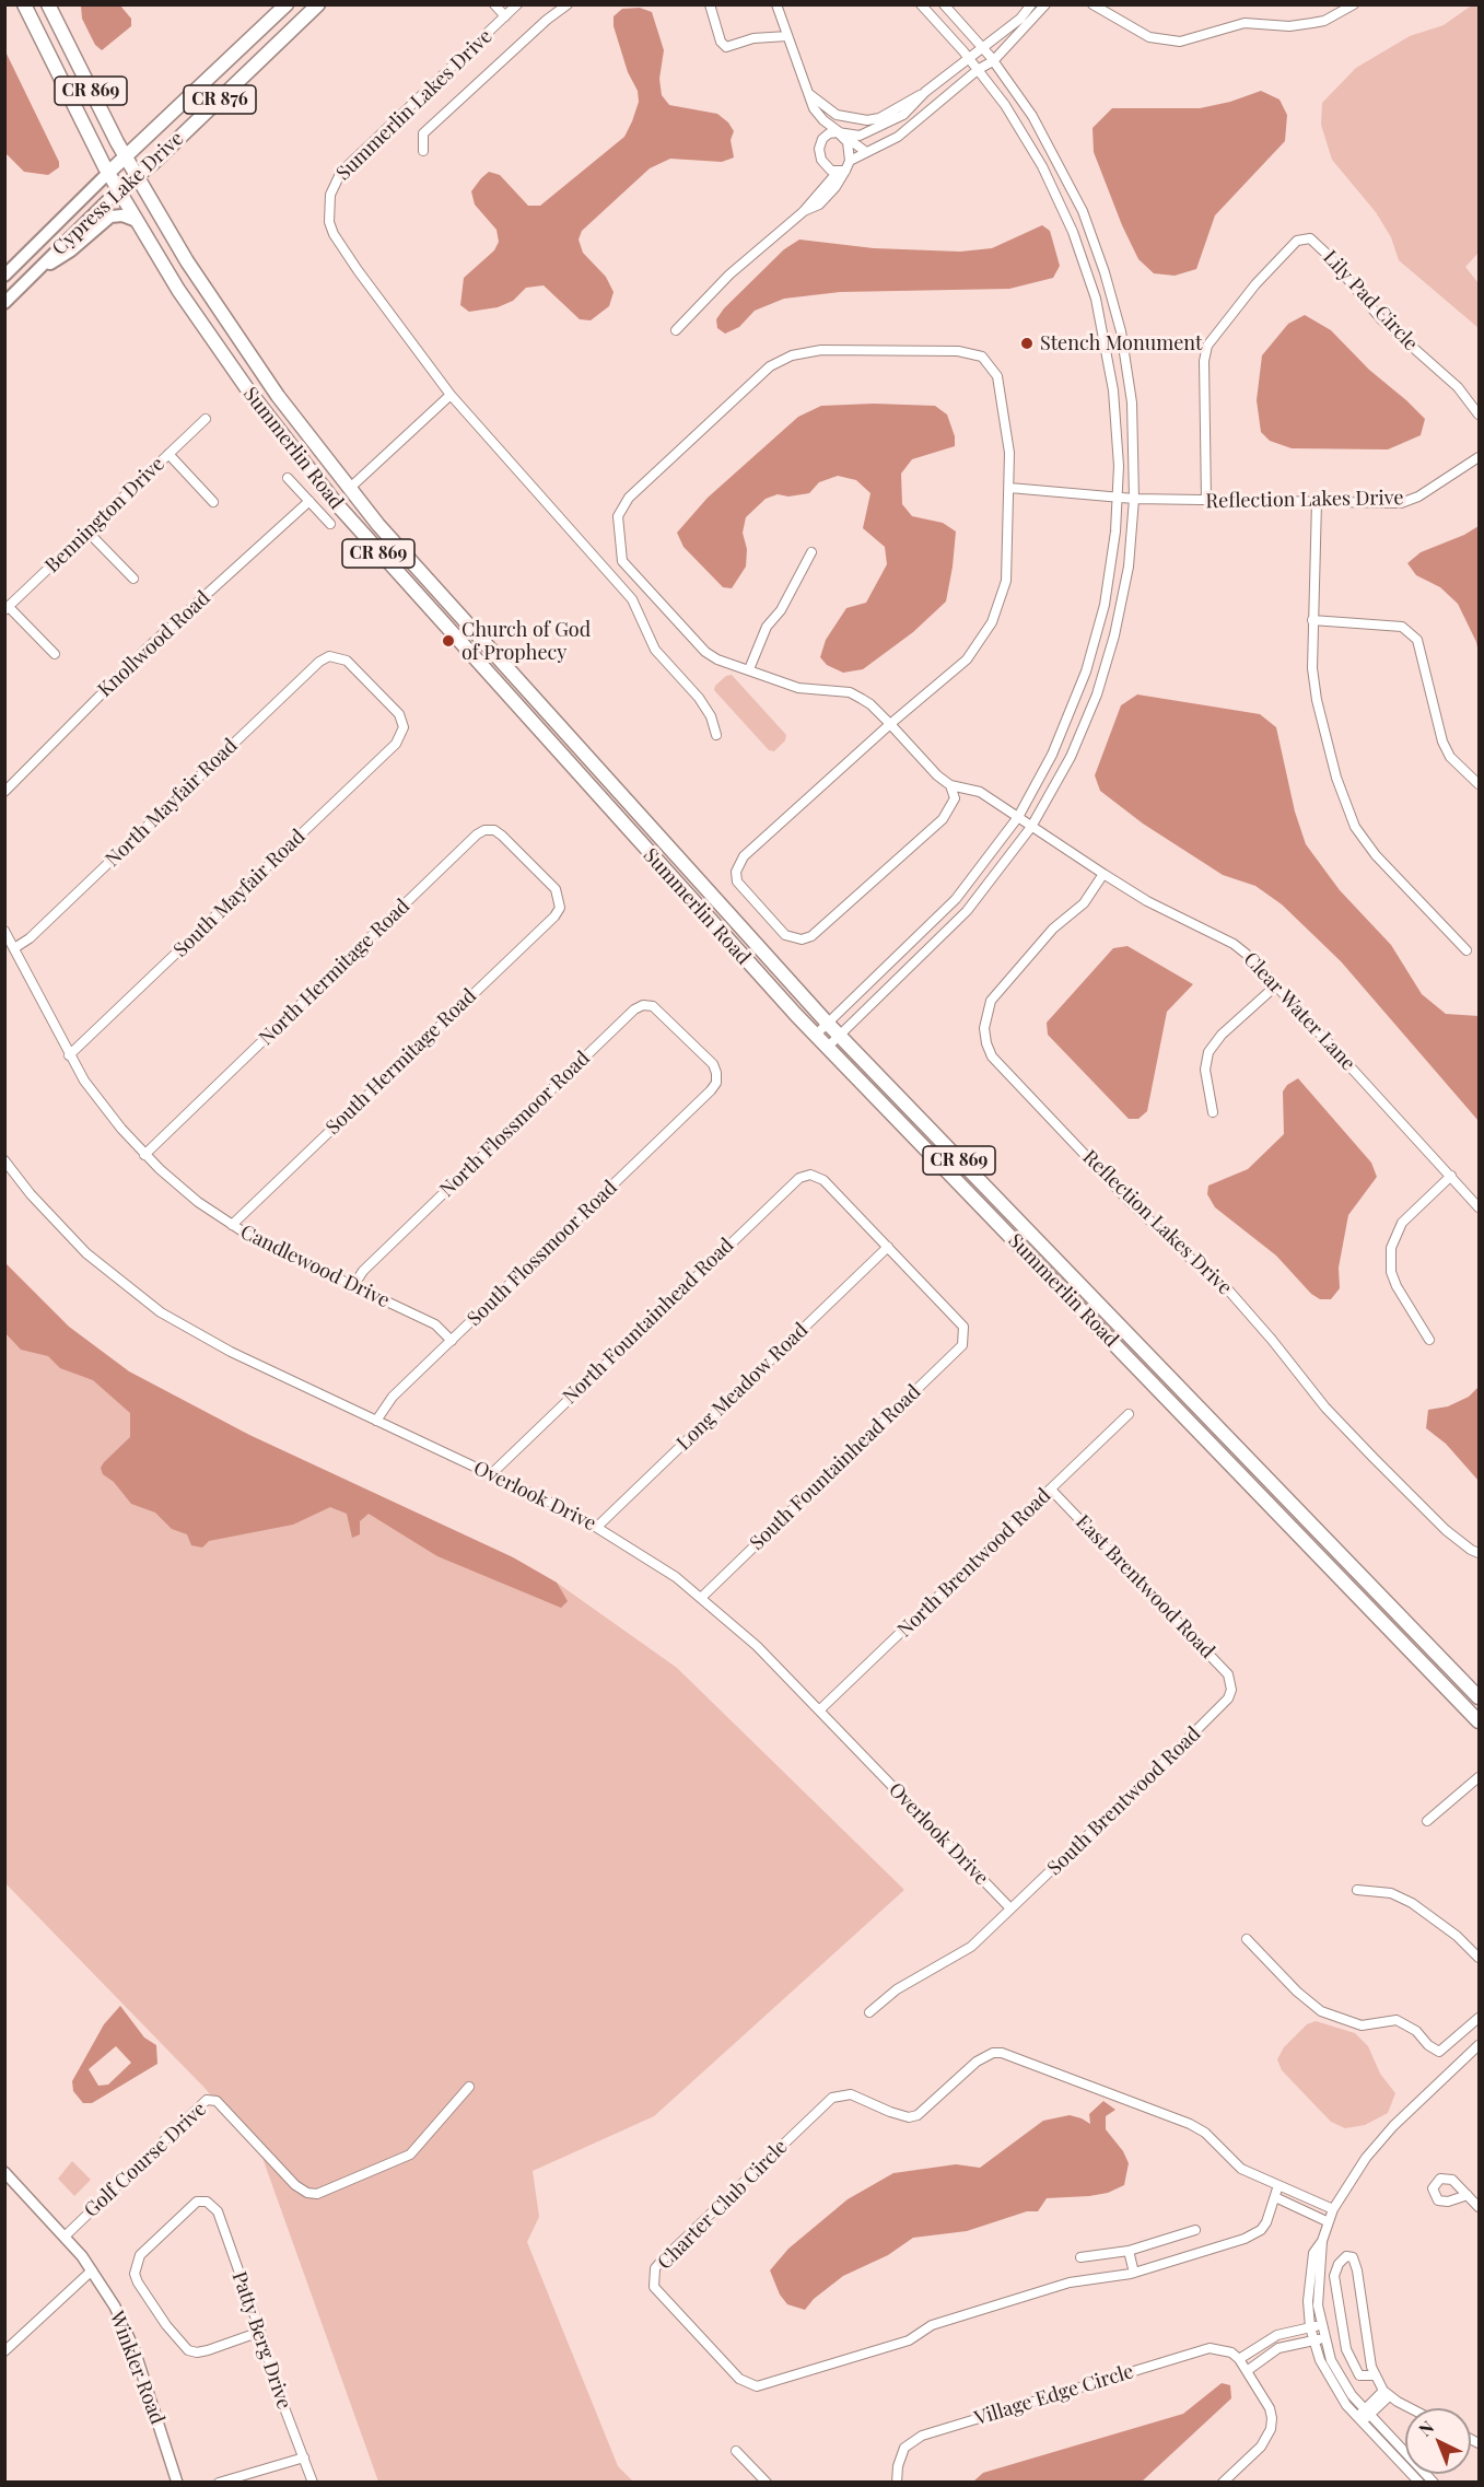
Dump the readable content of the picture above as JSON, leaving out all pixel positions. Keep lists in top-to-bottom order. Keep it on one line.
{"streets":{"main road":["CR 869","CR 876","Cypress Lake Drive","Summerlin Road"],"street":["Summerlin Lakes Drive","Lily Pad Circle","Reflection Lakes Drive","Bennington Drive","Knollwood Road","North Mayfair Road","South Mayfair Road","North Hermitage Road","Clear Water Lane","South Hermitage Road","North Flossmoor Road","South Flossmoor Road","Candlewood Drive","North Fountainhead Road","Long Meadow Road","South Fountainhead Road","Overlook Drive","North Brentwood Road","East Brentwood Road","South Brentwood Road","Golf Course Drive","Charter Club Circle","Patty Berg Drive","Winkler Road","Village Edge Circle"]},"crossings":[["Cypress Lake Drive","Summerlin Road"],["Lily Pad Circle","Reflection Lakes Drive"],["Reflection Lakes Drive","Clear Water Lane"],["North Mayfair Road","South Mayfair Road"],["North Mayfair Road","Candlewood Drive"],["South Mayfair Road","Candlewood Drive"],["North Hermitage Road","South Hermitage Road"],["North Hermitage Road","Candlewood Drive"],["South Hermitage Road","Candlewood Drive"],["North Flossmoor Road","South Flossmoor Road"],["North Flossmoor Road","Candlewood Drive"],["South Flossmoor Road","Candlewood Drive"],["South Flossmoor Road","Overlook Drive"],["North Fountainhead Road","Long Meadow Road"],["North Fountainhead Road","South Fountainhead Road"],["North Fountainhead Road","Overlook Drive"],["Long Meadow Road","South Fountainhead Road"],["Long Meadow Road","Overlook Drive"],["South Fountainhead Road","Overlook Drive"],["Overlook Drive","North Brentwood Road"],["Overlook Drive","South Brentwood Road"],["North Brentwood Road","East Brentwood Road"],["East Brentwood Road","South Brentwood Road"],["Golf Course Drive","Winkler Road"]],"places":["Stench Monument","Church of God of Prophecy"],"north":"top left"}
